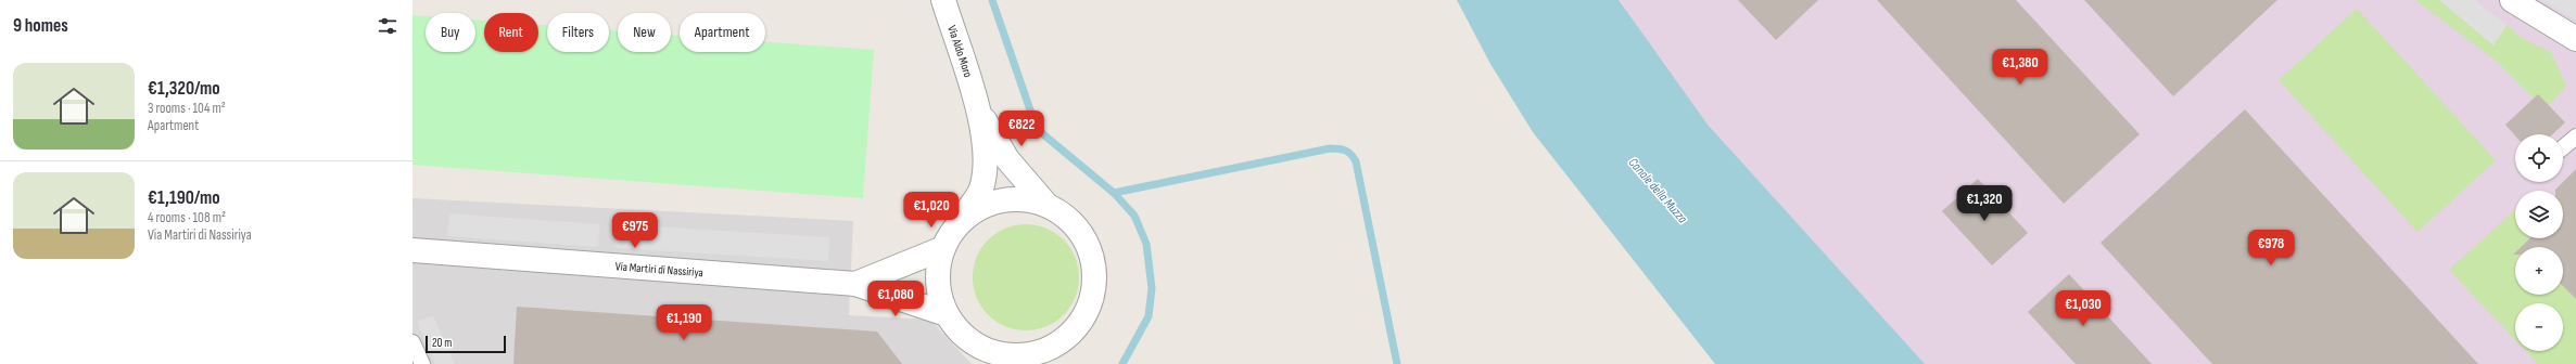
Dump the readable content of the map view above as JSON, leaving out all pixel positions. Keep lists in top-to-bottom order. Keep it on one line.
{"streets":{"street":["Via Aldo Moro","Via Martiri di Nassiriya"]},"crossings":[["Via Aldo Moro","Via Martiri di Nassiriya"]],"water":["Canale della Muzza"],"scale_bar":"20 m","page":{"heading":"9 homes","chip":["Buy","Rent","Filters","New","Apartment"],"price":["€1,380","€822","€1,320","€1,020","€975","€978","€1,080","€1,030","€1,190"],"list":[{"name":"€1,320/mo","note":"3 rooms · 104 m² · Apartment"},{"name":"€1,190/mo","note":"4 rooms · 108 m² · Via Martiri di Nassiriya"}],"map_buttons":["+","−"],"scale":"20 m"}}
